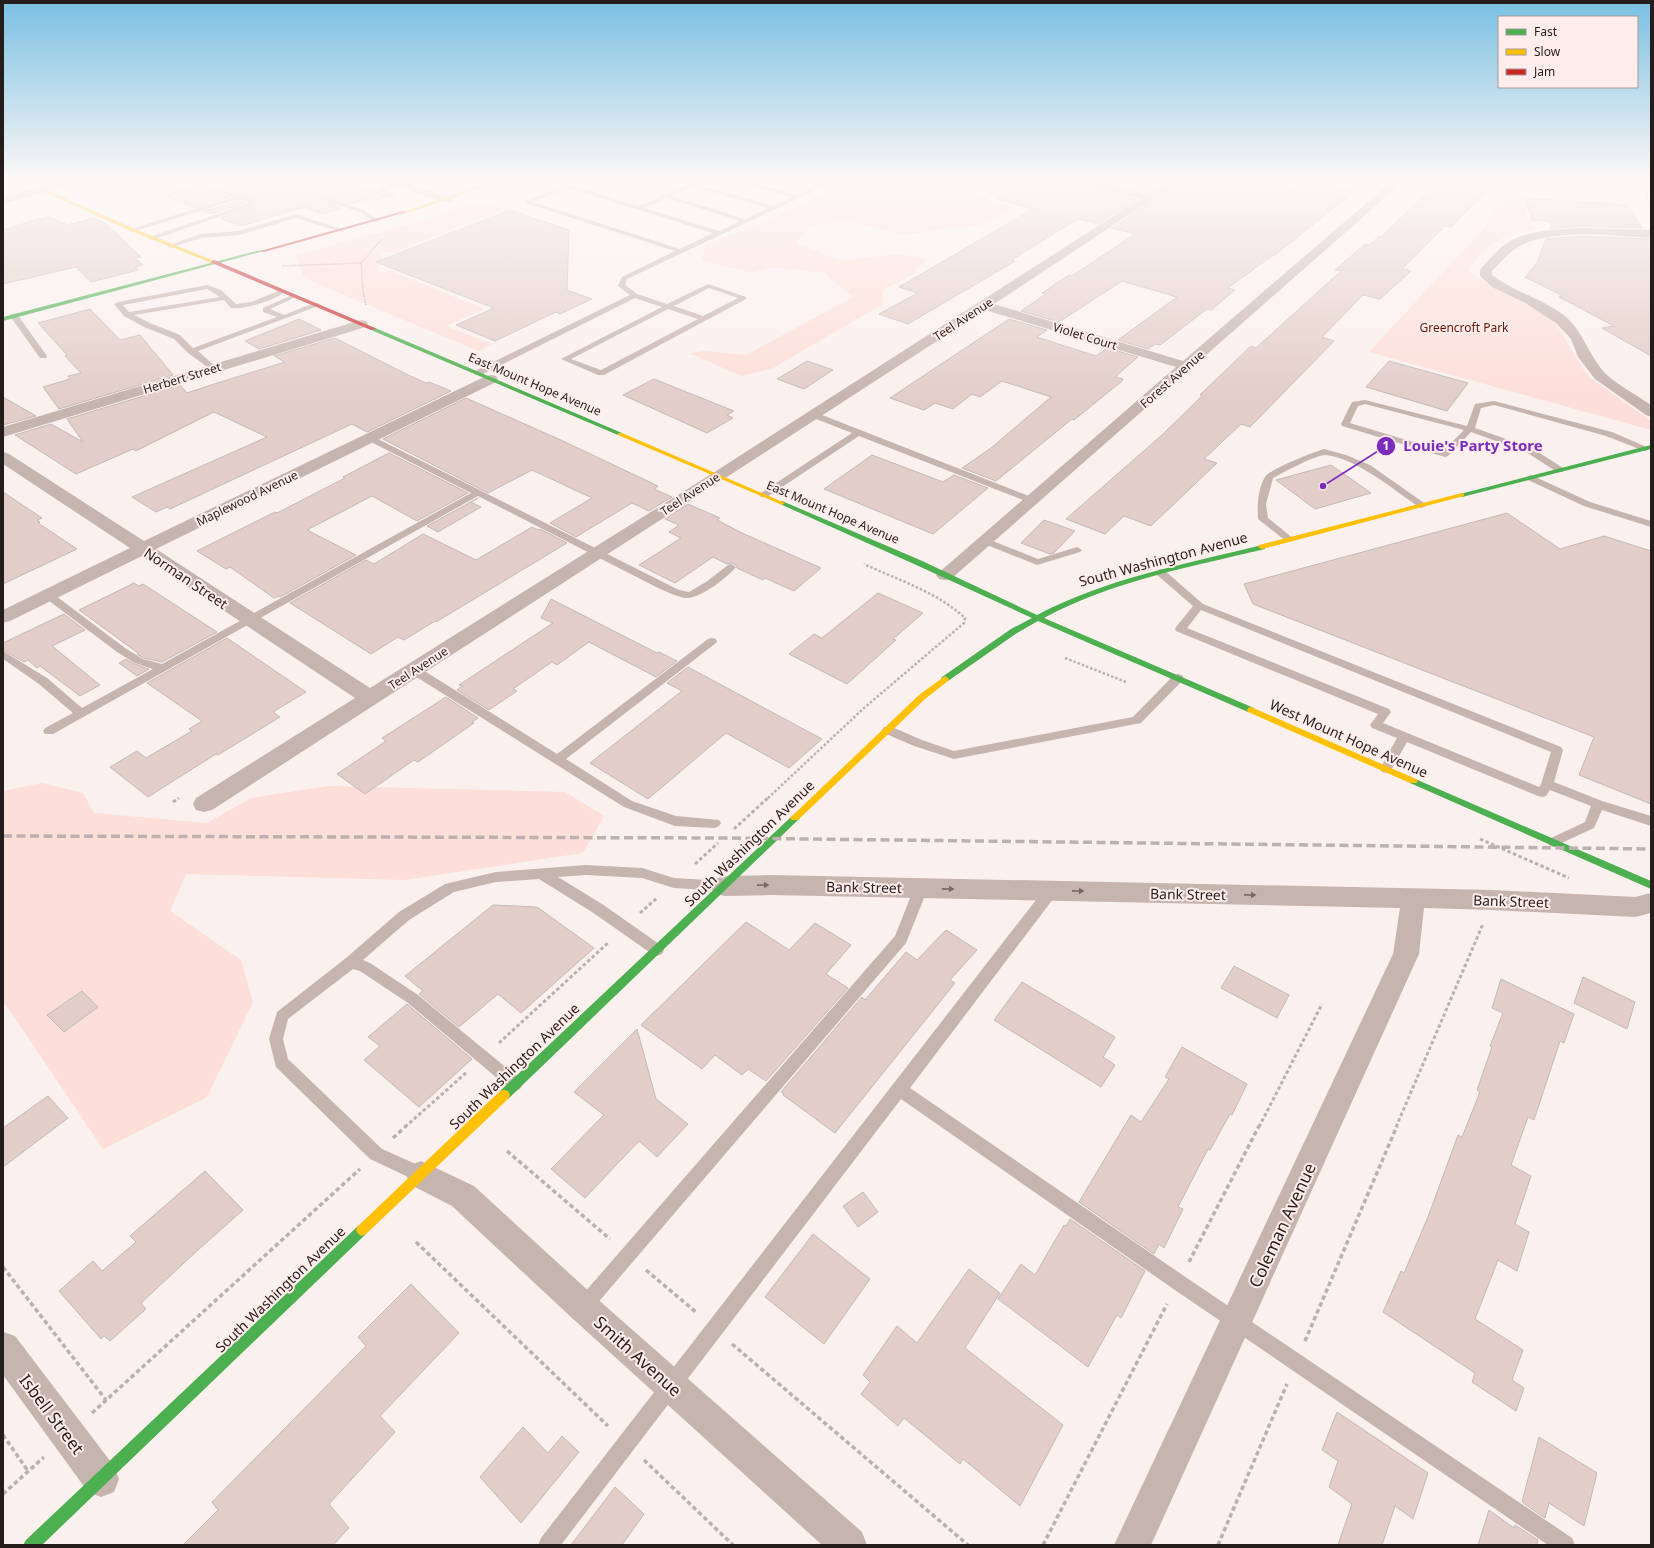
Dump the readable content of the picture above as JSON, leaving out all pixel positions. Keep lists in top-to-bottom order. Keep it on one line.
{"streets":{"street":["Teel Avenue","Violet Court","Herbert Street","Forest Avenue","East Mount Hope Avenue","Maplewood Avenue","South Washington Avenue","Norman Street","West Mount Hope Avenue","Bank Street","Coleman Avenue","Smith Avenue","Isbell Street"]},"crossings":[["Teel Avenue","Violet Court"],["Teel Avenue","East Mount Hope Avenue"],["Teel Avenue","Norman Street"],["Violet Court","Forest Avenue"],["Herbert Street","East Mount Hope Avenue"],["Forest Avenue","East Mount Hope Avenue"],["East Mount Hope Avenue","Maplewood Avenue"],["East Mount Hope Avenue","South Washington Avenue"],["East Mount Hope Avenue","West Mount Hope Avenue"],["Maplewood Avenue","Norman Street"],["South Washington Avenue","West Mount Hope Avenue"],["South Washington Avenue","Bank Street"],["South Washington Avenue","Smith Avenue"],["South Washington Avenue","Isbell Street"],["Bank Street","Coleman Avenue"]],"one_way":["Bank Street"],"parks":["Greencroft Park"],"places":["Louie's Party Store"],"legend":["Fast","Slow","Jam"]}
